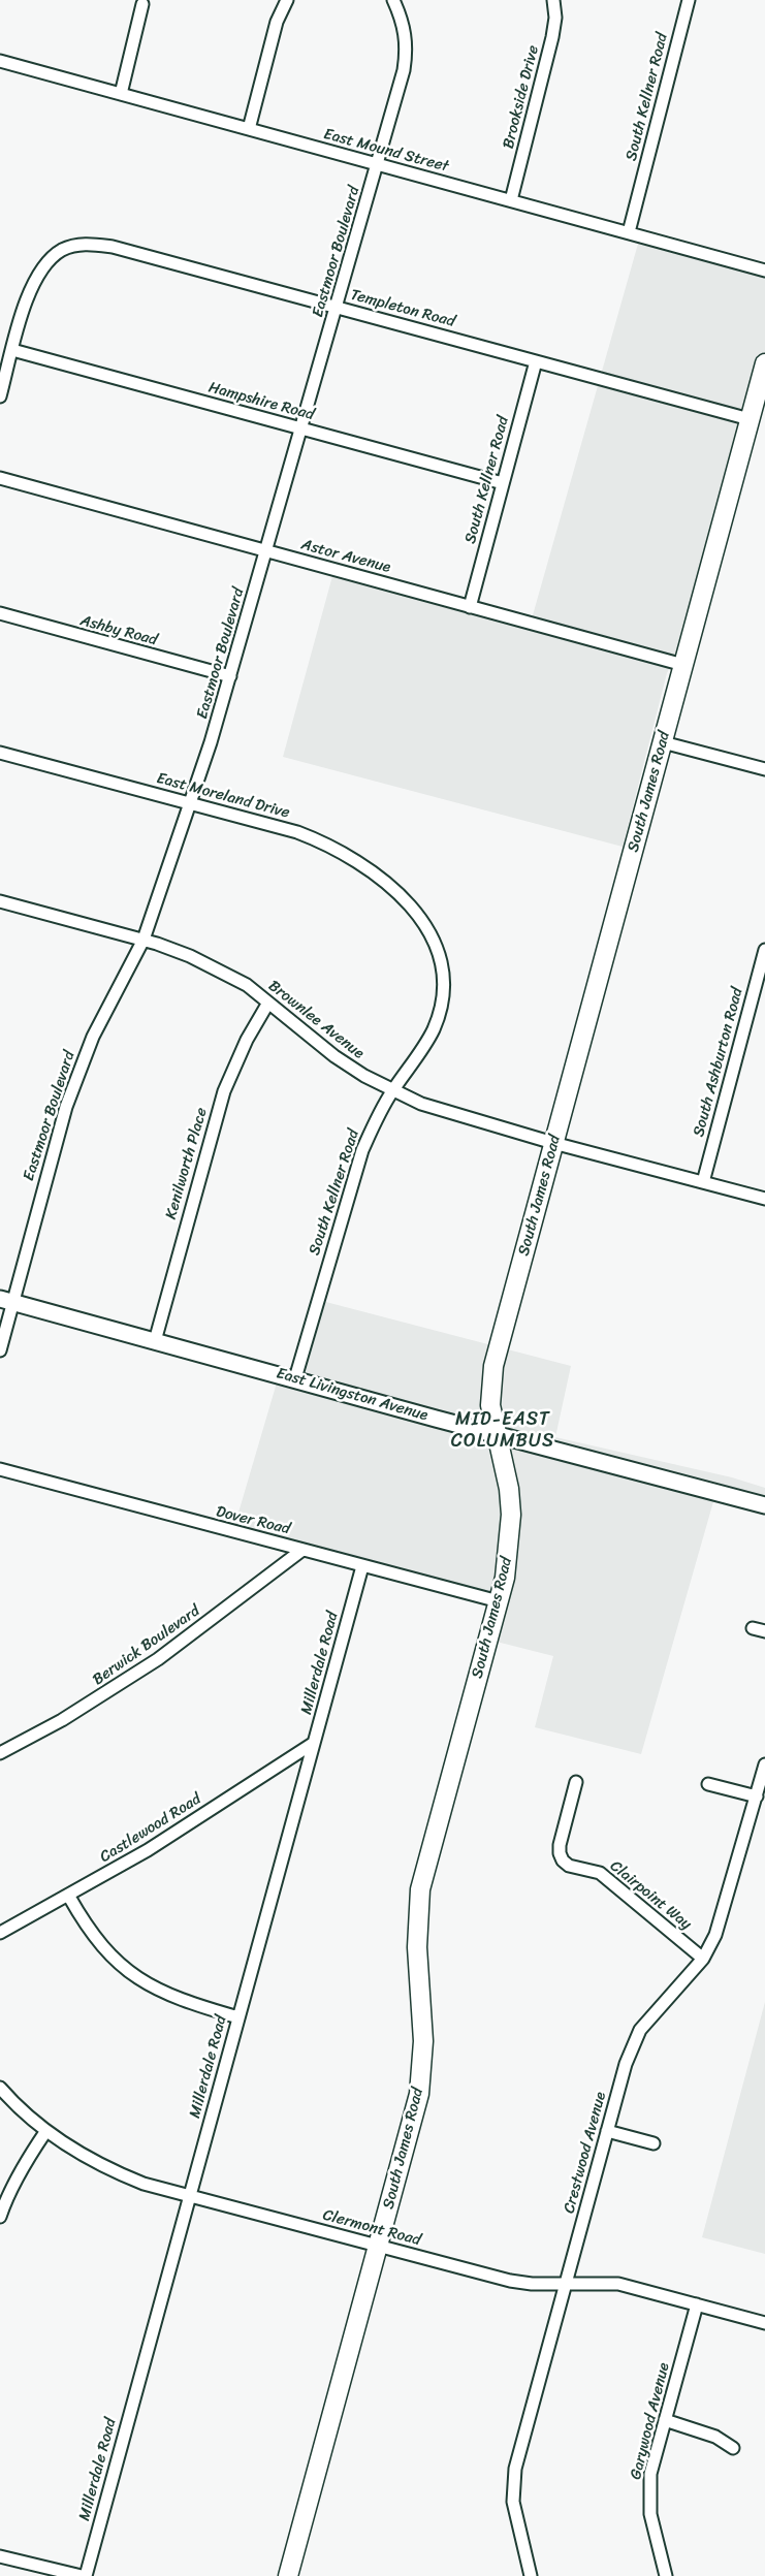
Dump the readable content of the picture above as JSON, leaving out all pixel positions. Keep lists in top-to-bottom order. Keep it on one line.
{"streets":{"main road":["South James Road","East Livingston Avenue"],"street":["Brookside Drive","South Kellner Road","East Mound Street","Eastmoor Boulevard","Templeton Road","Hampshire Road","Astor Avenue","Ashby Road","East Moreland Drive","Brownlee Avenue","South Ashburton Road","Kenilworth Place","Dover Road","Berwick Boulevard","Millerdale Road","Castlewood Road","Clairpoint Way","Crestwood Avenue","Clermont Road","Garywood Avenue"]},"crossings":[["Brookside Drive","East Mound Street"],["South Kellner Road","East Mound Street"],["South Kellner Road","Templeton Road"],["South Kellner Road","Hampshire Road"],["South Kellner Road","Astor Avenue"],["South Kellner Road","East Moreland Drive"],["South Kellner Road","Brownlee Avenue"],["South Kellner Road","East Livingston Avenue"],["East Mound Street","Eastmoor Boulevard"],["Eastmoor Boulevard","Templeton Road"],["Eastmoor Boulevard","Hampshire Road"],["Eastmoor Boulevard","Astor Avenue"],["Eastmoor Boulevard","Ashby Road"],["Eastmoor Boulevard","East Moreland Drive"],["Eastmoor Boulevard","Brownlee Avenue"],["Eastmoor Boulevard","East Livingston Avenue"],["Templeton Road","Hampshire Road"],["Templeton Road","South James Road"],["Astor Avenue","South James Road"],["South James Road","Brownlee Avenue"],["South James Road","East Livingston Avenue"],["South James Road","Dover Road"],["South James Road","Clermont Road"],["Brownlee Avenue","South Ashburton Road"],["Brownlee Avenue","Kenilworth Place"],["Kenilworth Place","East Livingston Avenue"],["Dover Road","Berwick Boulevard"],["Dover Road","Millerdale Road"],["Millerdale Road","Castlewood Road"],["Millerdale Road","Clermont Road"],["Clairpoint Way","Crestwood Avenue"],["Crestwood Avenue","Clermont Road"],["Clermont Road","Garywood Avenue"]],"districts":["MID-EAST COLUMBUS"]}
